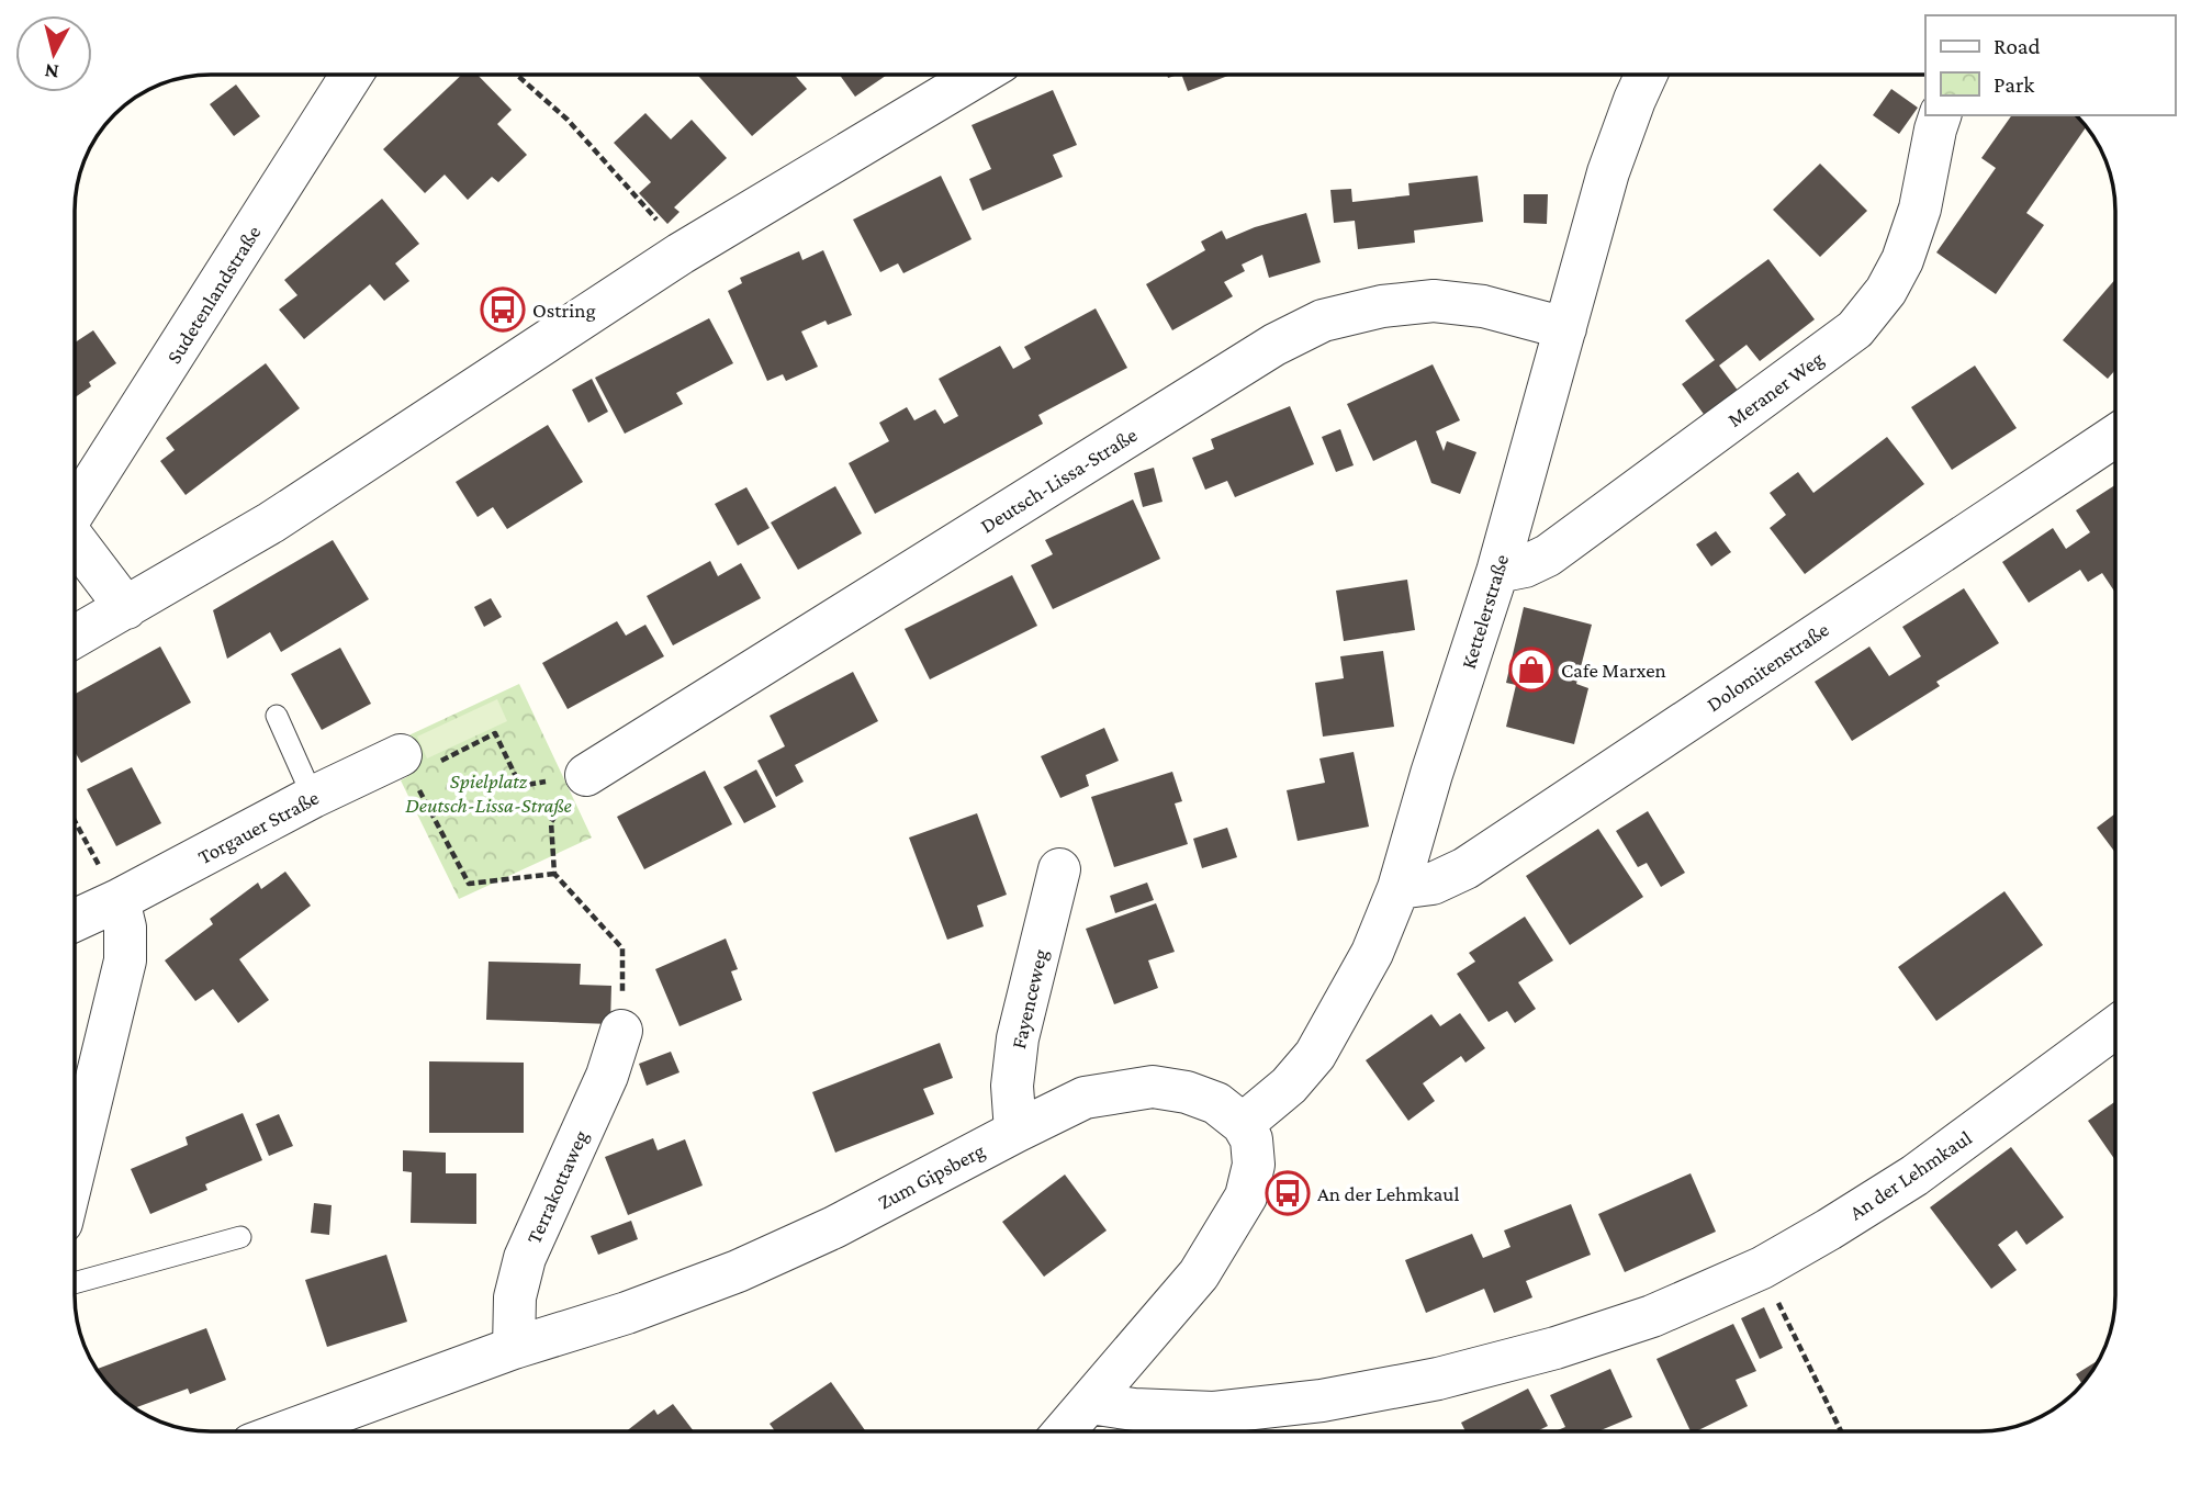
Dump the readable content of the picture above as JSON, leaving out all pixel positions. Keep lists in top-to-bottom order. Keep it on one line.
{"streets":{"street":["Sudetenlandstraße","Meraner Weg","Deutsch-Lissa-Straße","Kettelerstraße","Dolomitenstraße","Torgauer Straße","Fayenceweg","An der Lehmkaul","Zum Gipsberg","Terrakottaweg"]},"crossings":[["Meraner Weg","Kettelerstraße"],["Deutsch-Lissa-Straße","Kettelerstraße"],["Kettelerstraße","Dolomitenstraße"],["Kettelerstraße","Zum Gipsberg"],["Fayenceweg","Zum Gipsberg"],["Zum Gipsberg","Terrakottaweg"]],"parks":["Spielplatz Deutsch-Lissa-Straße"],"places":{"bus stop":["Ostring","An der Lehmkaul"],"shop":["Cafe Marxen"]},"legend":["Road","Park"],"north":"bottom"}
